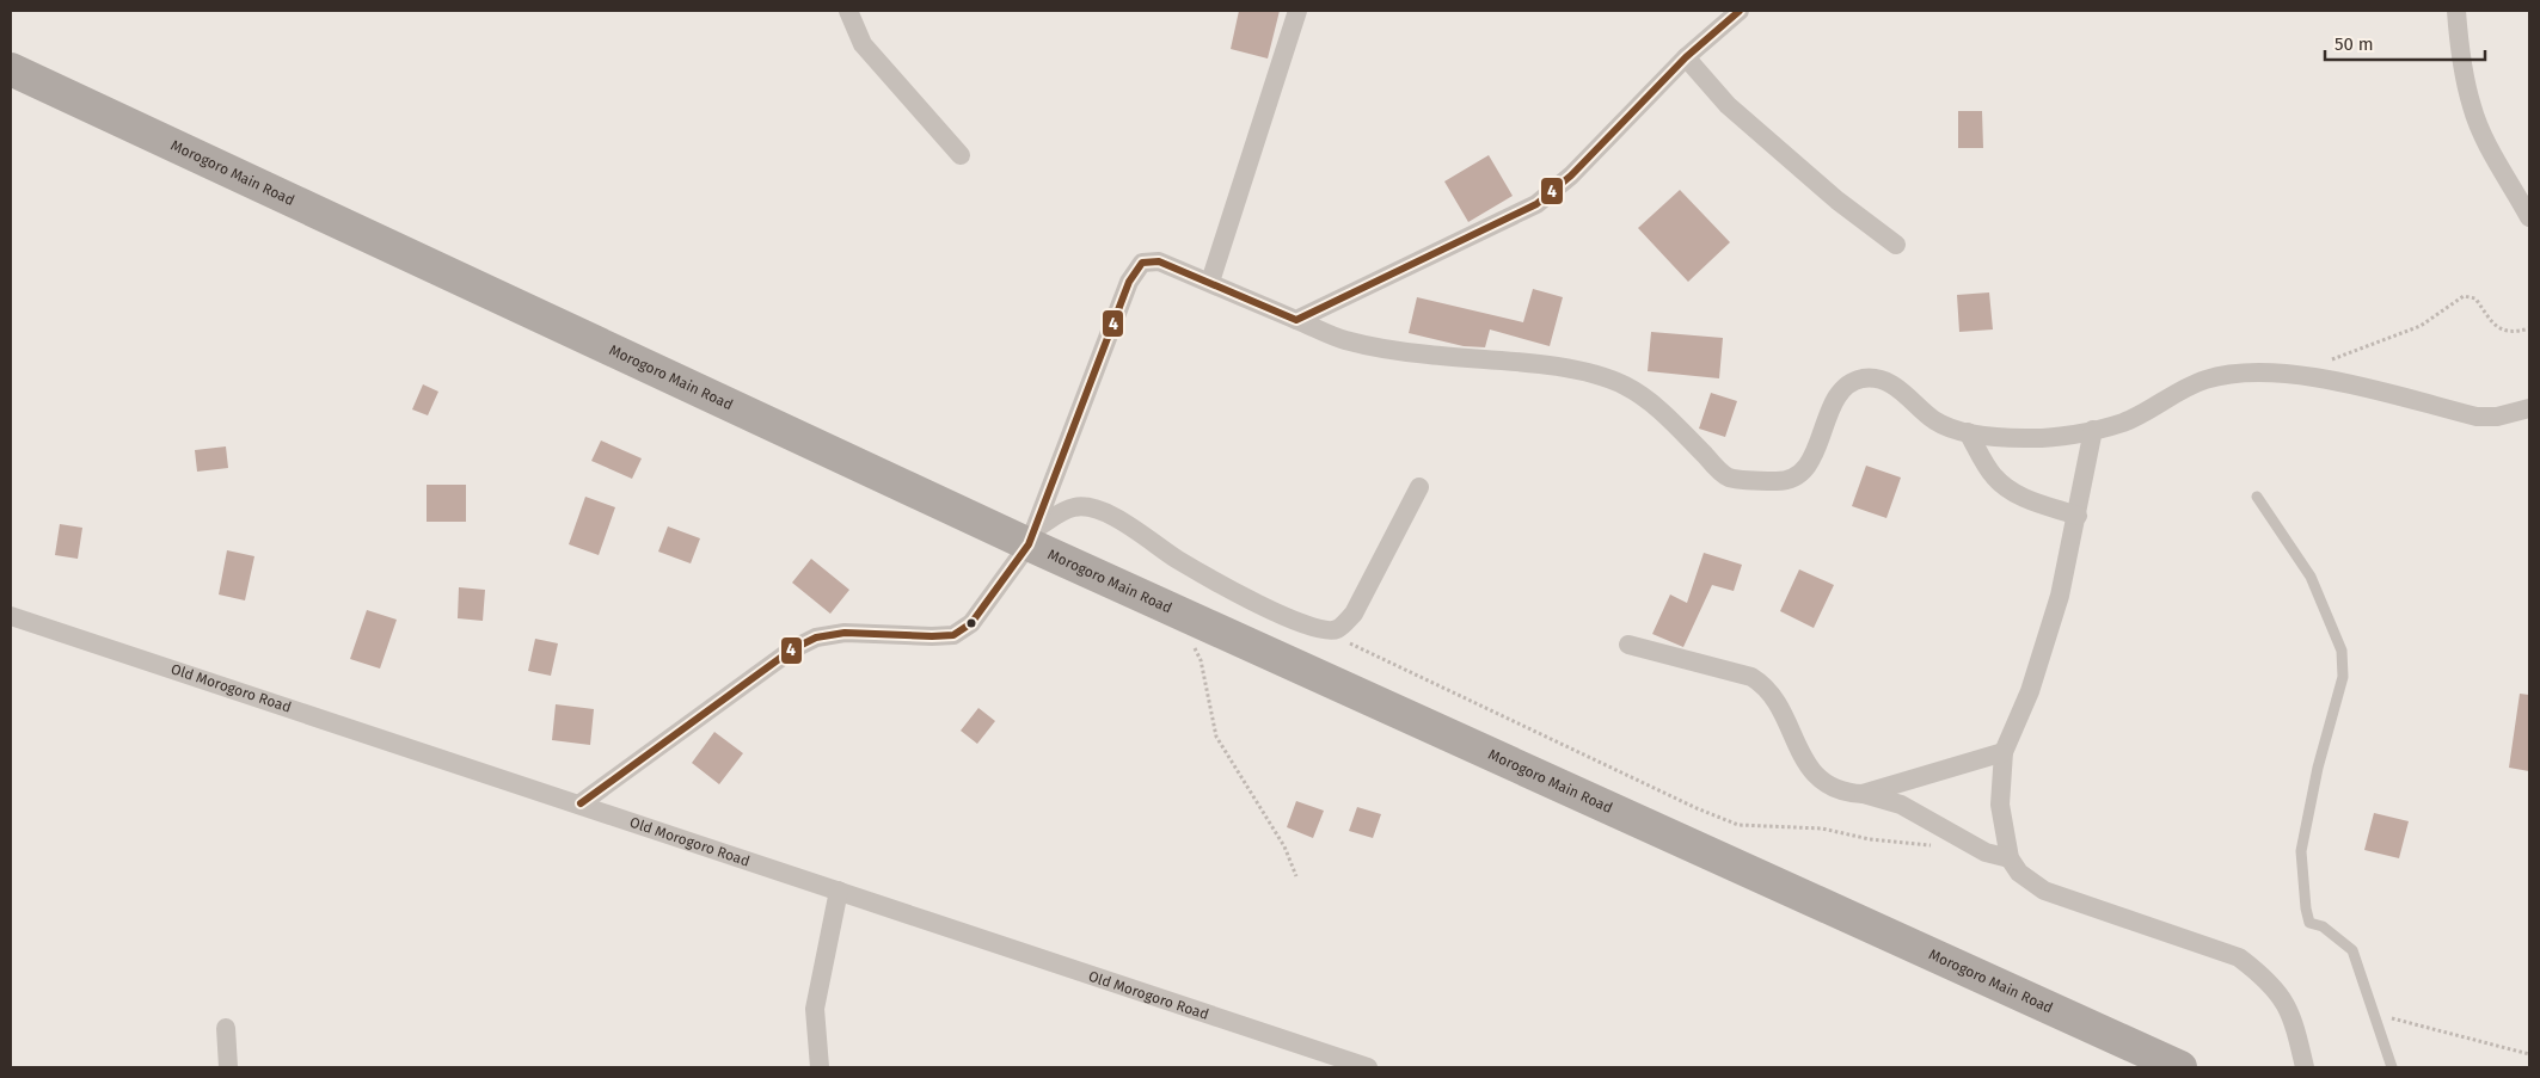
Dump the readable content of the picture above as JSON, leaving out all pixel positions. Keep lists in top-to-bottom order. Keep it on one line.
{"streets":{"highway":["Morogoro Main Road"],"street":["Old Morogoro Road"]},"lines":["transit line 4"],"scale_bar":"50 m"}
